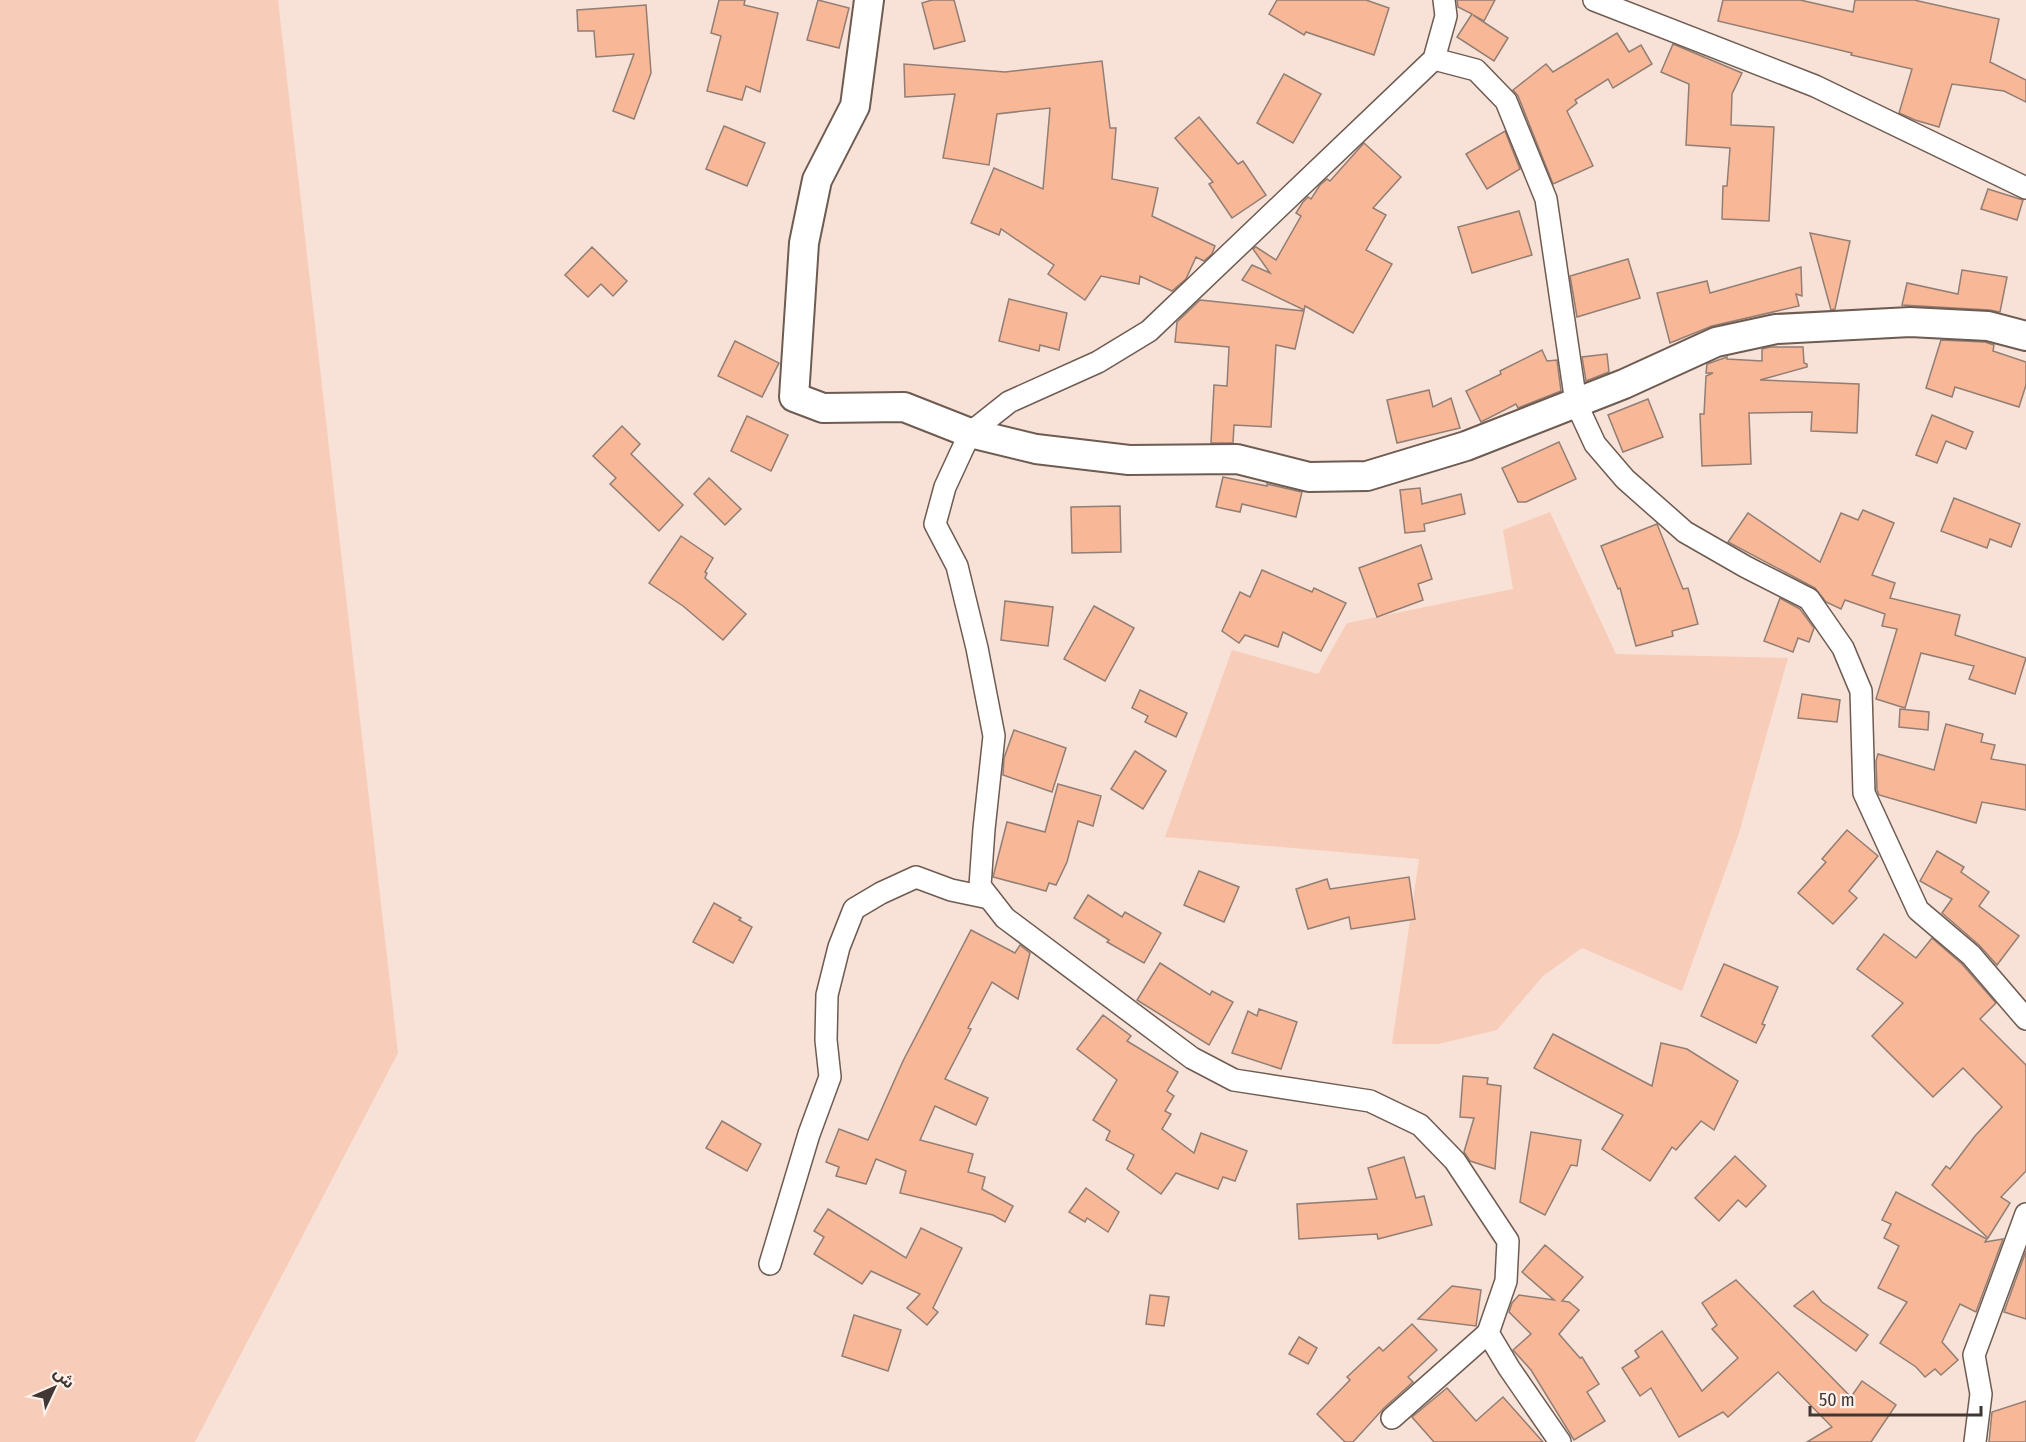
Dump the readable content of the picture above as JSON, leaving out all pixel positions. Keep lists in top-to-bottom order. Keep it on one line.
{"scale_bar":"50 m","north":"top right"}
